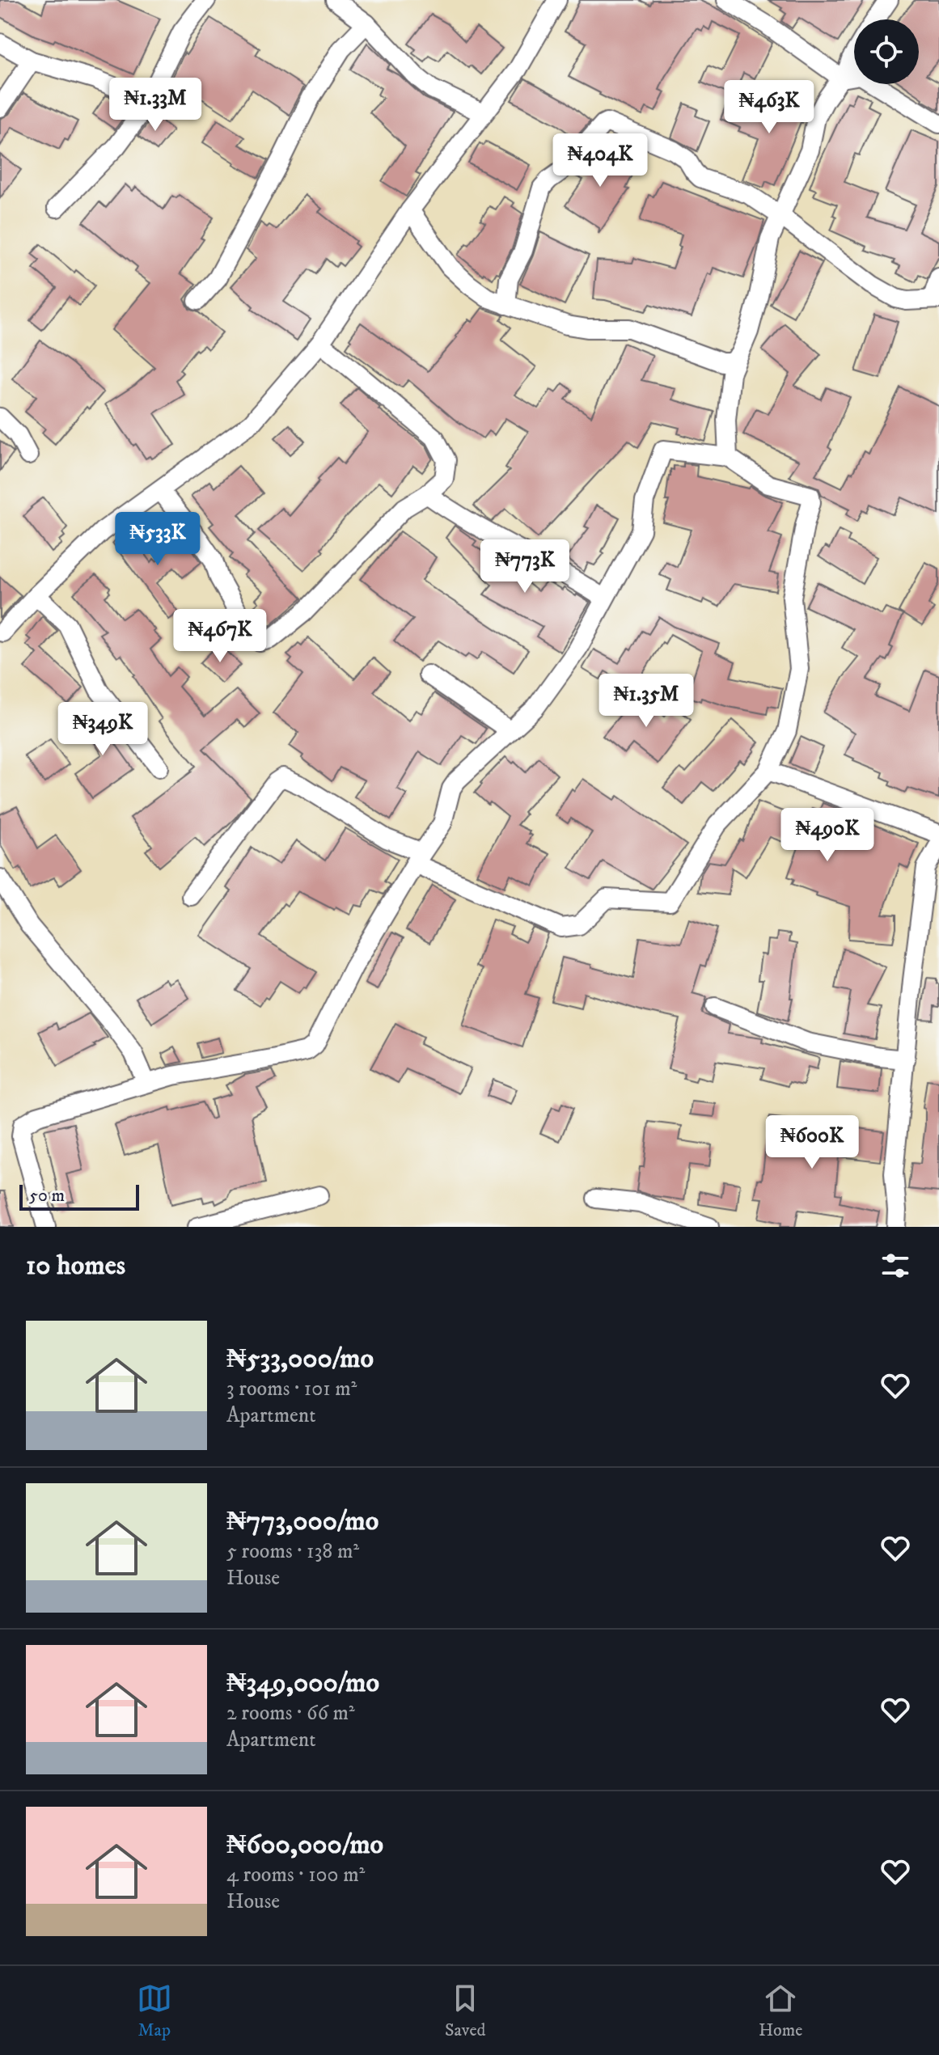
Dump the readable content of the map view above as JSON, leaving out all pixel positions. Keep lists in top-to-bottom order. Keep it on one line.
{"scale_bar":"50 m","page":{"price":["₦1.33M","₦463K","₦404K","₦533K","₦773K","₦467K","₦1.35M","₦349K","₦490K","₦600K"],"scale":"50 m","heading":"10 homes","list":[{"name":"₦533,000/mo","note":"3 rooms · 101 m² · Apartment"},{"name":"₦773,000/mo","note":"5 rooms · 138 m² · House"},{"name":"₦349,000/mo","note":"2 rooms · 66 m² · Apartment"},{"name":"₦600,000/mo","note":"4 rooms · 100 m² · House"}],"tabs":["Map","Saved","Home"]}}
